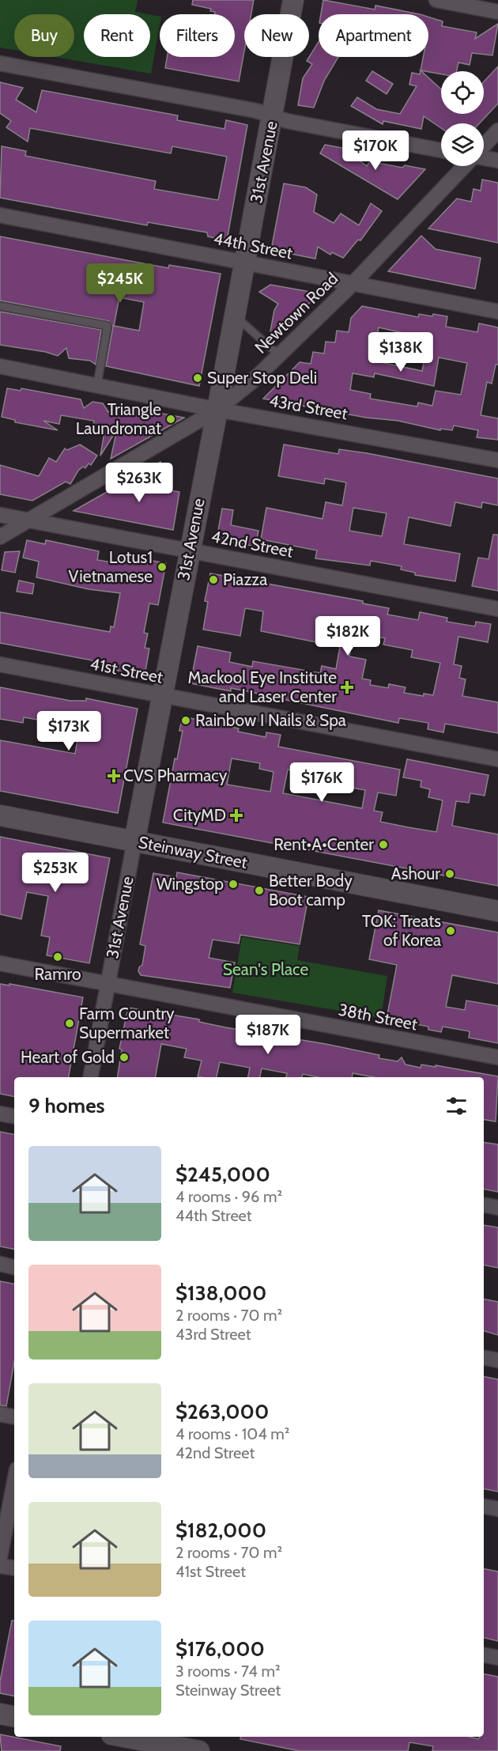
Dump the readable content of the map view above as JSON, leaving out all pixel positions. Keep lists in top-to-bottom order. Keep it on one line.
{"streets":{"street":["31st Avenue","44th Street","Newtown Road","43rd Street","42nd Street","41st Street","Steinway Street","38th Street"]},"crossings":[["31st Avenue","44th Street"],["31st Avenue","Newtown Road"],["31st Avenue","43rd Street"],["31st Avenue","42nd Street"],["31st Avenue","41st Street"],["31st Avenue","Steinway Street"],["31st Avenue","38th Street"],["44th Street","Newtown Road"],["Newtown Road","43rd Street"],["Newtown Road","42nd Street"]],"parks":["Sean's Place"],"places":{"other":["Super Stop Deli","Triangle Laundromat","Lotus1 Vietnamese","Piazza","Rainbow I Nails & Spa","Rent•A•Center","Ashour","Wingstop","Better Body Boot camp","TOK: Treats of Korea","Ramro","Farm Country Supermarket","Heart of Gold"],"health":["Mackool Eye Institute and Laser Center","CVS Pharmacy","CityMD"]},"page":{"chip":["Buy","Rent","Filters","New","Apartment"],"price":["$170K","$245K","$138K","$263K","$182K","$173K","$176K","$253K","$187K"],"heading":"9 homes","list":[{"name":"$245,000","note":"4 rooms · 96 m² · 44th Street"},{"name":"$138,000","note":"2 rooms · 70 m² · 43rd Street"},{"name":"$263,000","note":"4 rooms · 104 m² · 42nd Street"},{"name":"$182,000","note":"2 rooms · 70 m² · 41st Street"},{"name":"$176,000","note":"3 rooms · 74 m² · Steinway Street"}]}}
